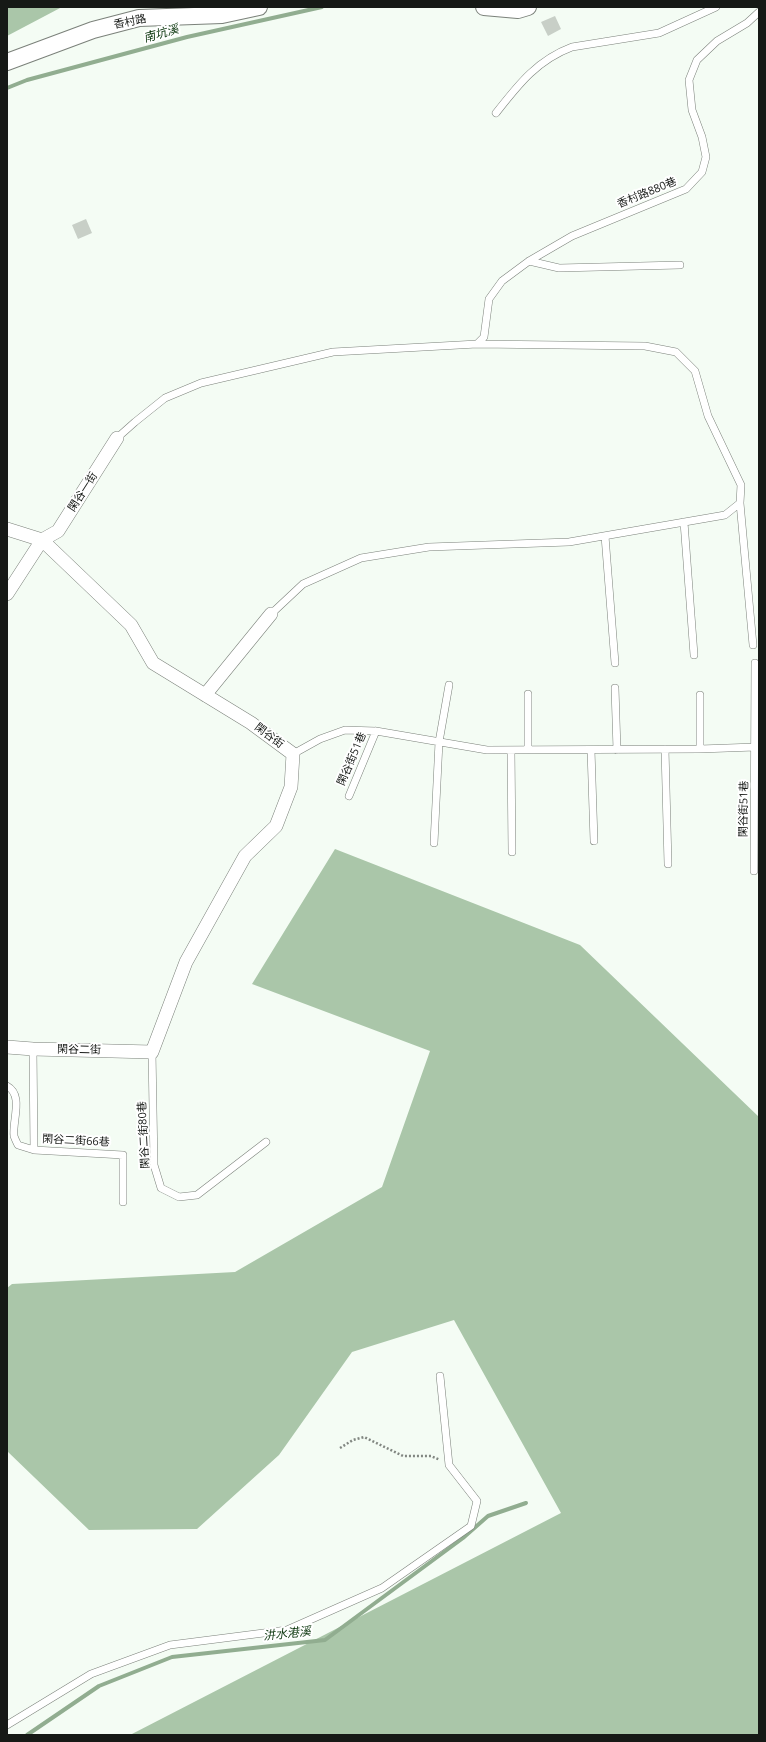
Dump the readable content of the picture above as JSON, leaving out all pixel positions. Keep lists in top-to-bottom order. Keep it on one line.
{"streets":{"street":["香村路","閑谷一街","閑谷街","閑谷二街"],"lane":["香村路880巷","閑谷街51巷","閑谷二街80巷","閑谷二街66巷"]},"crossings":[["閑谷一街","閑谷街"],["閑谷街","閑谷街51巷"],["閑谷街","閑谷二街"],["閑谷街","閑谷二街80巷"],["閑谷二街","閑谷二街80巷"],["閑谷二街","閑谷二街66巷"]],"water":["南坑溪","汫水港溪"]}
